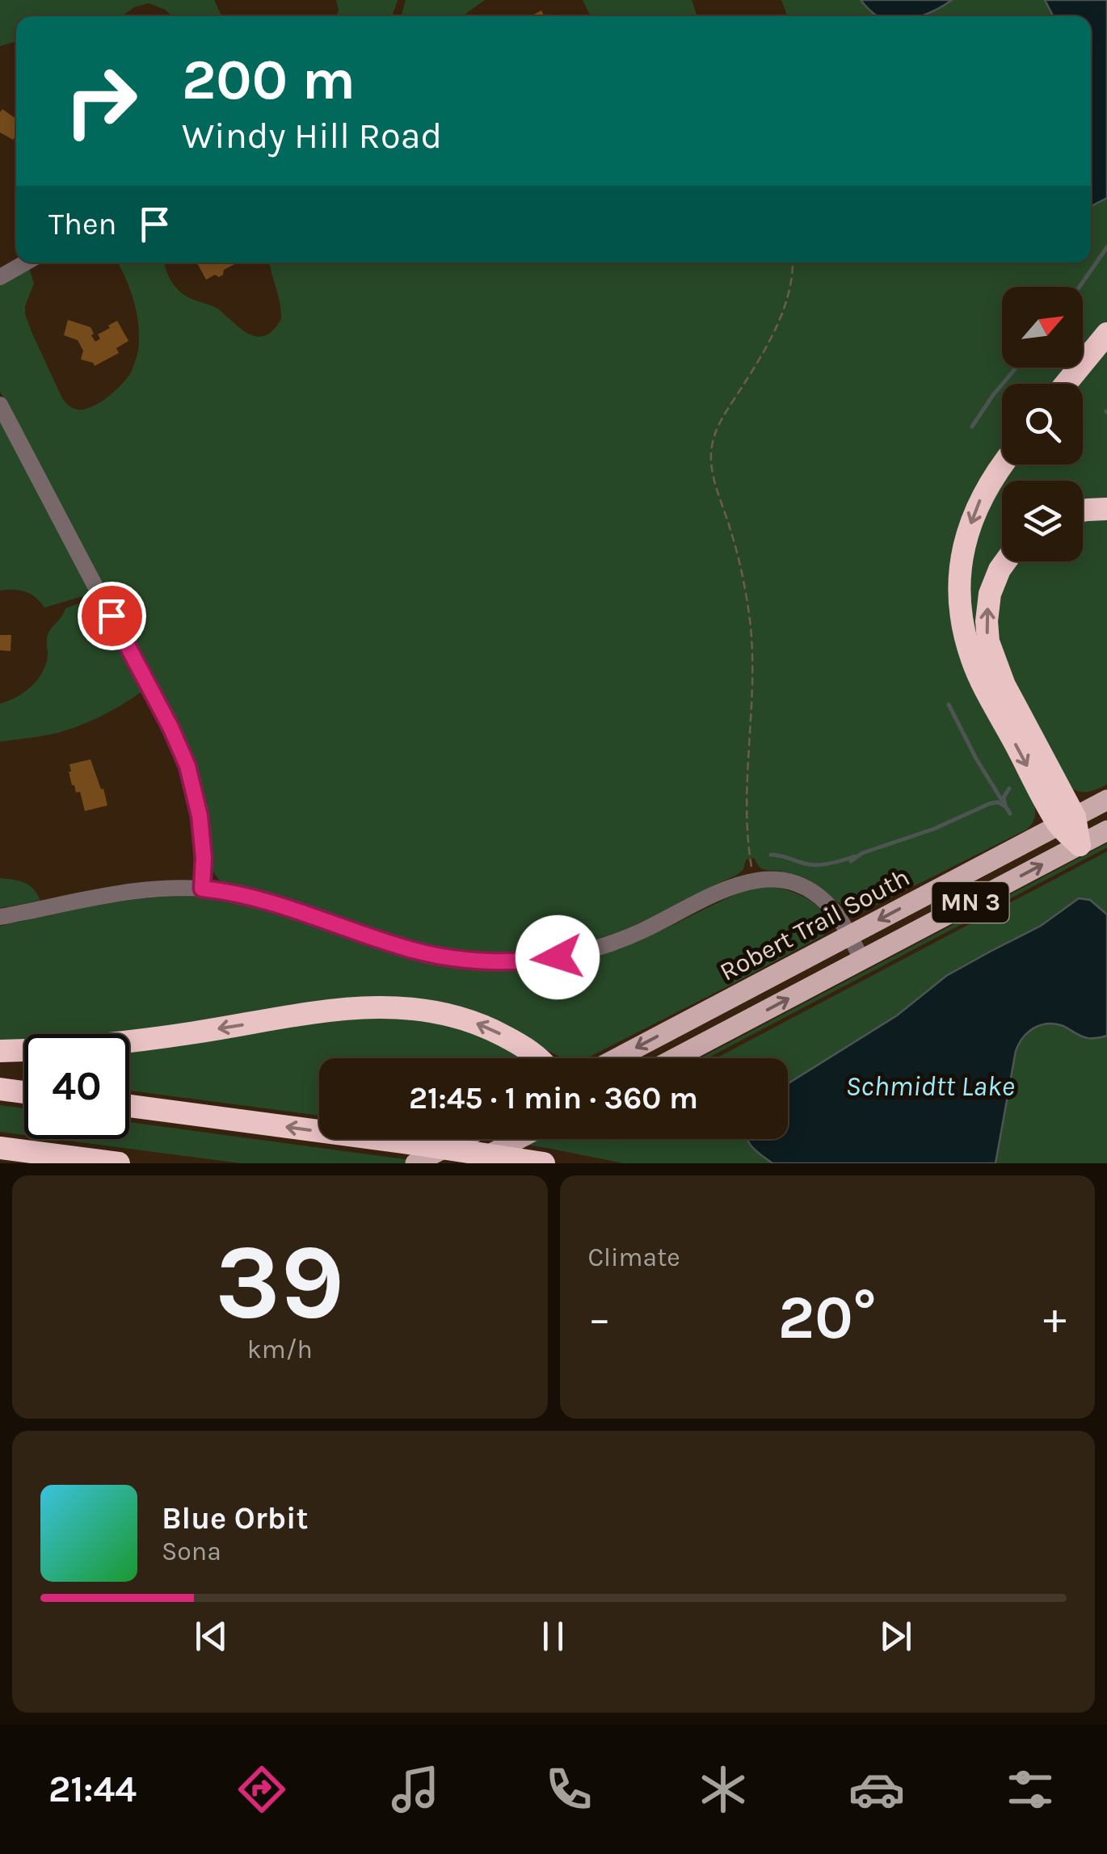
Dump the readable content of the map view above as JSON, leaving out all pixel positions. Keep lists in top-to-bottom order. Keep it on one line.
{"streets":{"main road":["MN 3","Robert Trail South"]},"water":["Schmidtt Lake"],"north":"top right","page":{"turn":["200 m","Windy Hill Road"],"then":"Then","limit":"40","trip":"21:45 · 1 min · 360 m","tile":[["39","km/h"],"Climate"],"heat":["−","20°","+"],"song":["Blue Orbit","Sona"],"tabs":"21:44"}}
